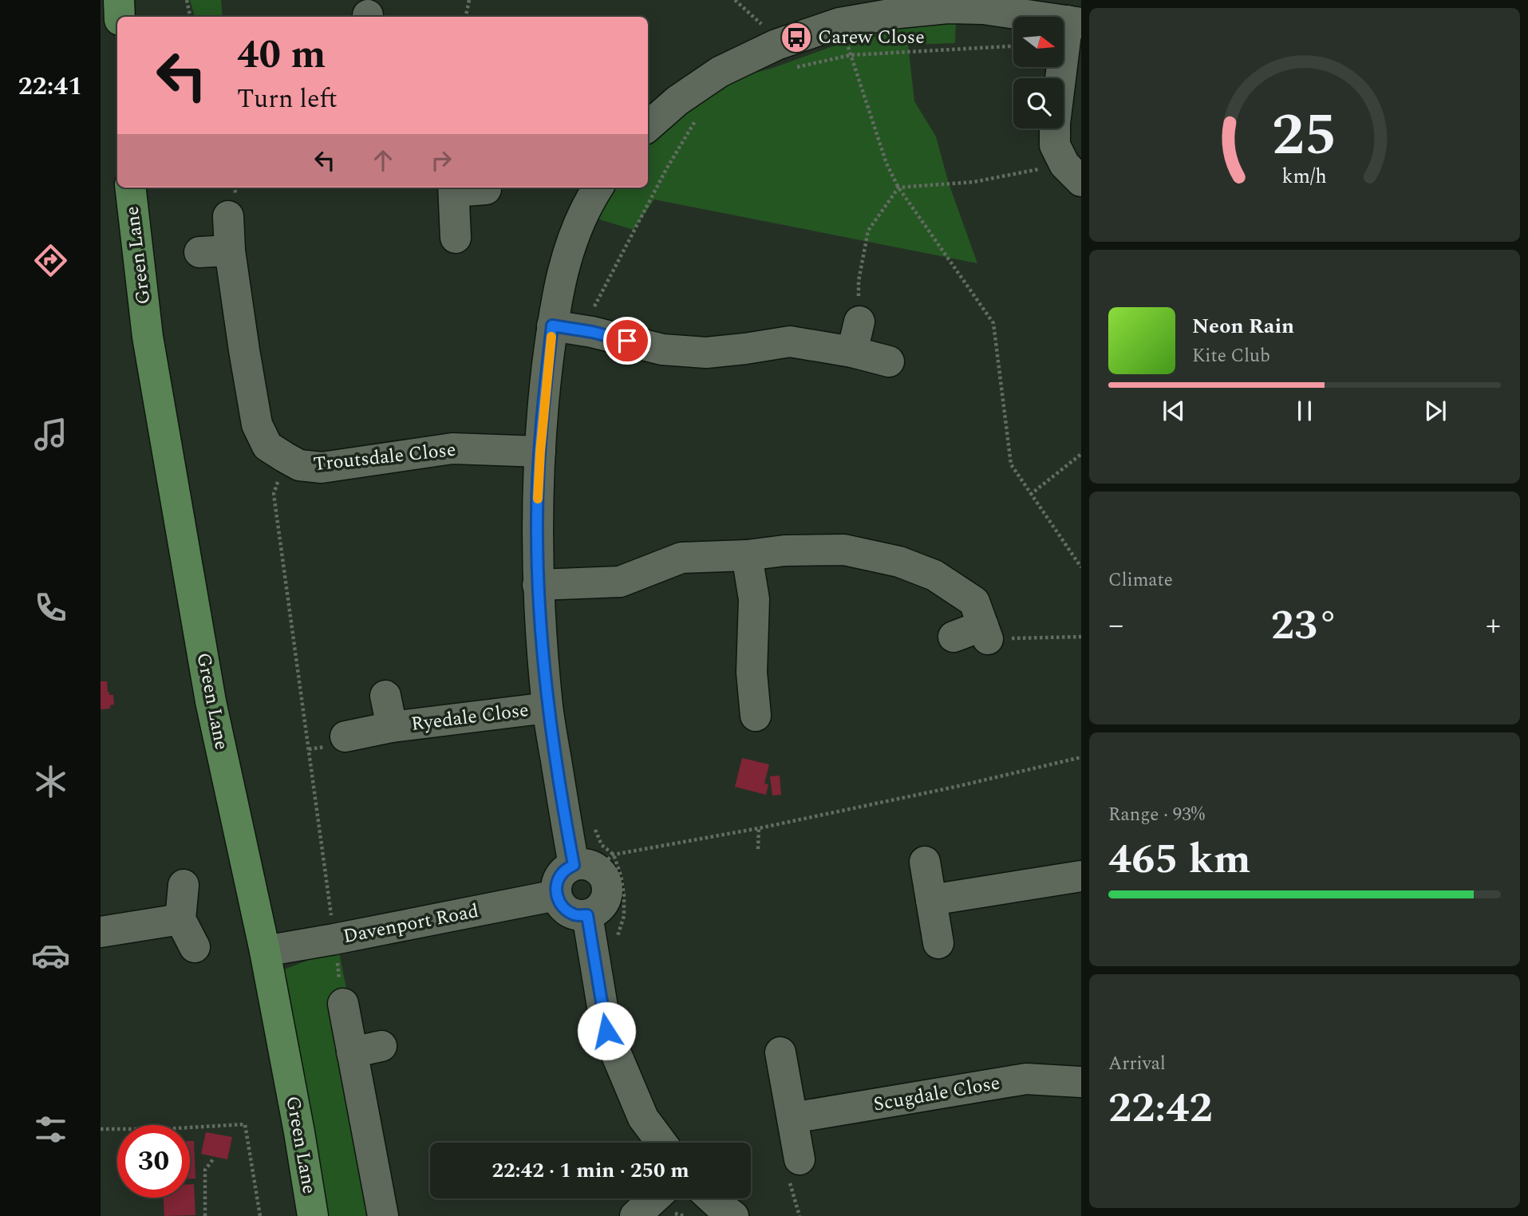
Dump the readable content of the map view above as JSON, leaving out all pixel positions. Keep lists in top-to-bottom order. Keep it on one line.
{"streets":{"main road":["Green Lane"],"street":["Troutsdale Close","Ryedale Close","Davenport Road","Scugdale Close"]},"crossings":[["Green Lane","Davenport Road"]],"places":{"bus stop":["Carew Close"]},"north":"right","page":{"tabs":"22:41","turn":["40 m","Turn left"],"song":["Neon Rain","Kite Club"],"tile":["Climate",["Range · 93%","465 km"],["Arrival","22:42"]],"heat":["−","23°","+"],"limit":"30","trip":"22:42 · 1 min · 250 m","gauge":["25","km/h"]}}
